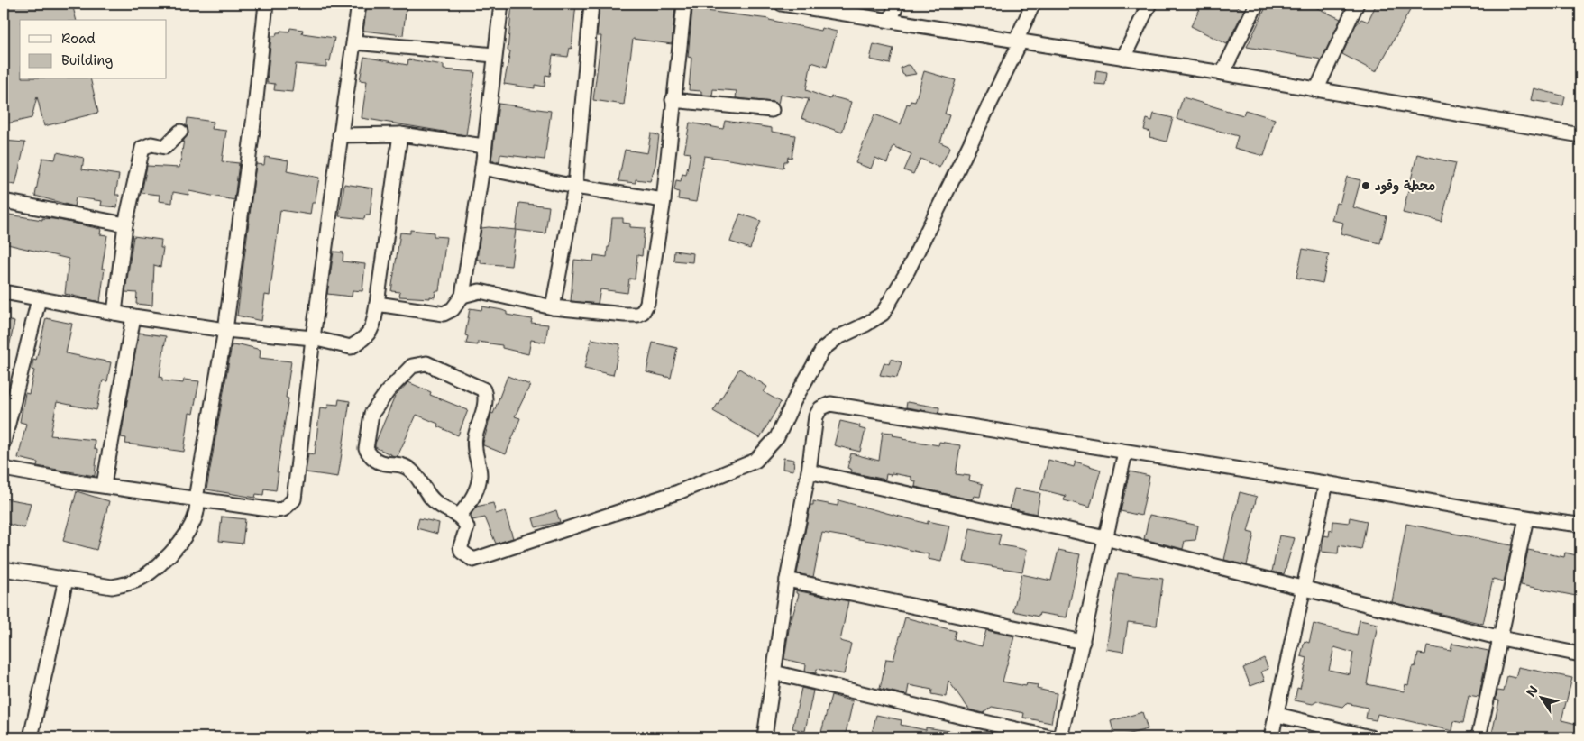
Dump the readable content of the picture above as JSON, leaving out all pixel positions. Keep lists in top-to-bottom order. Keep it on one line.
{"places":["محطة وقود"],"legend":["Road","Building"],"north":"top left"}
